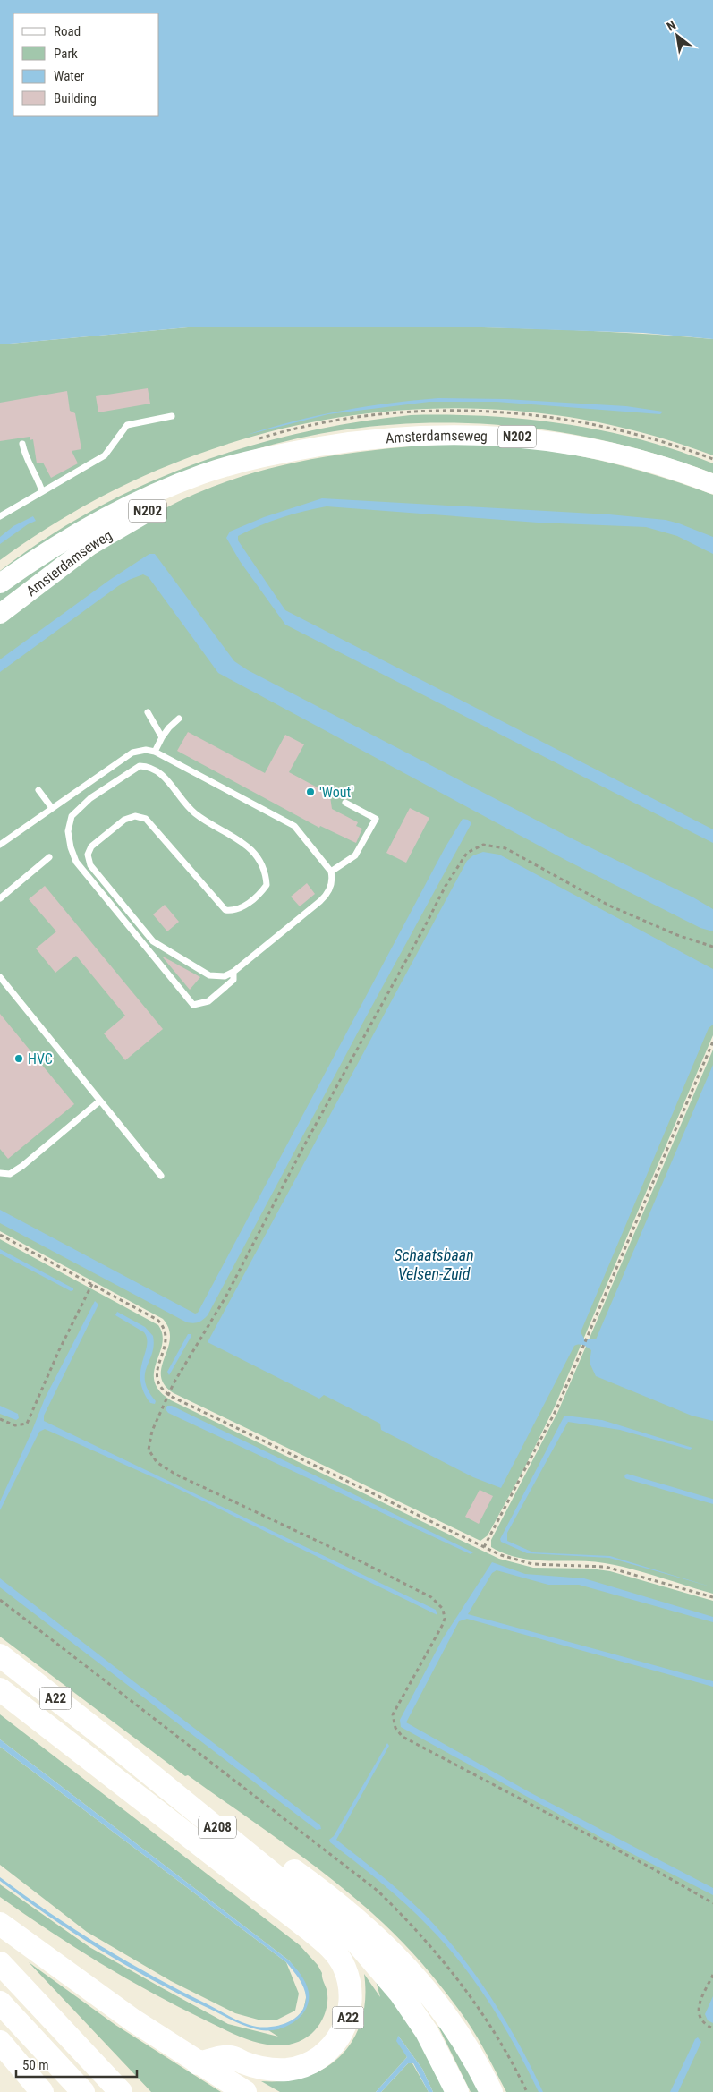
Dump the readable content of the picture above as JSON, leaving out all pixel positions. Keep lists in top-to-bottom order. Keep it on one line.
{"streets":{"highway":["A22","A208"],"main road":["Amsterdamseweg","N202"]},"crossings":[["A22","A208"]],"water":["Schaatsbaan Velsen-Zuid"],"places":["'Wout'","HVC"],"legend":["Road","Park","Water","Building"],"scale_bar":"50 m","north":"top left"}
